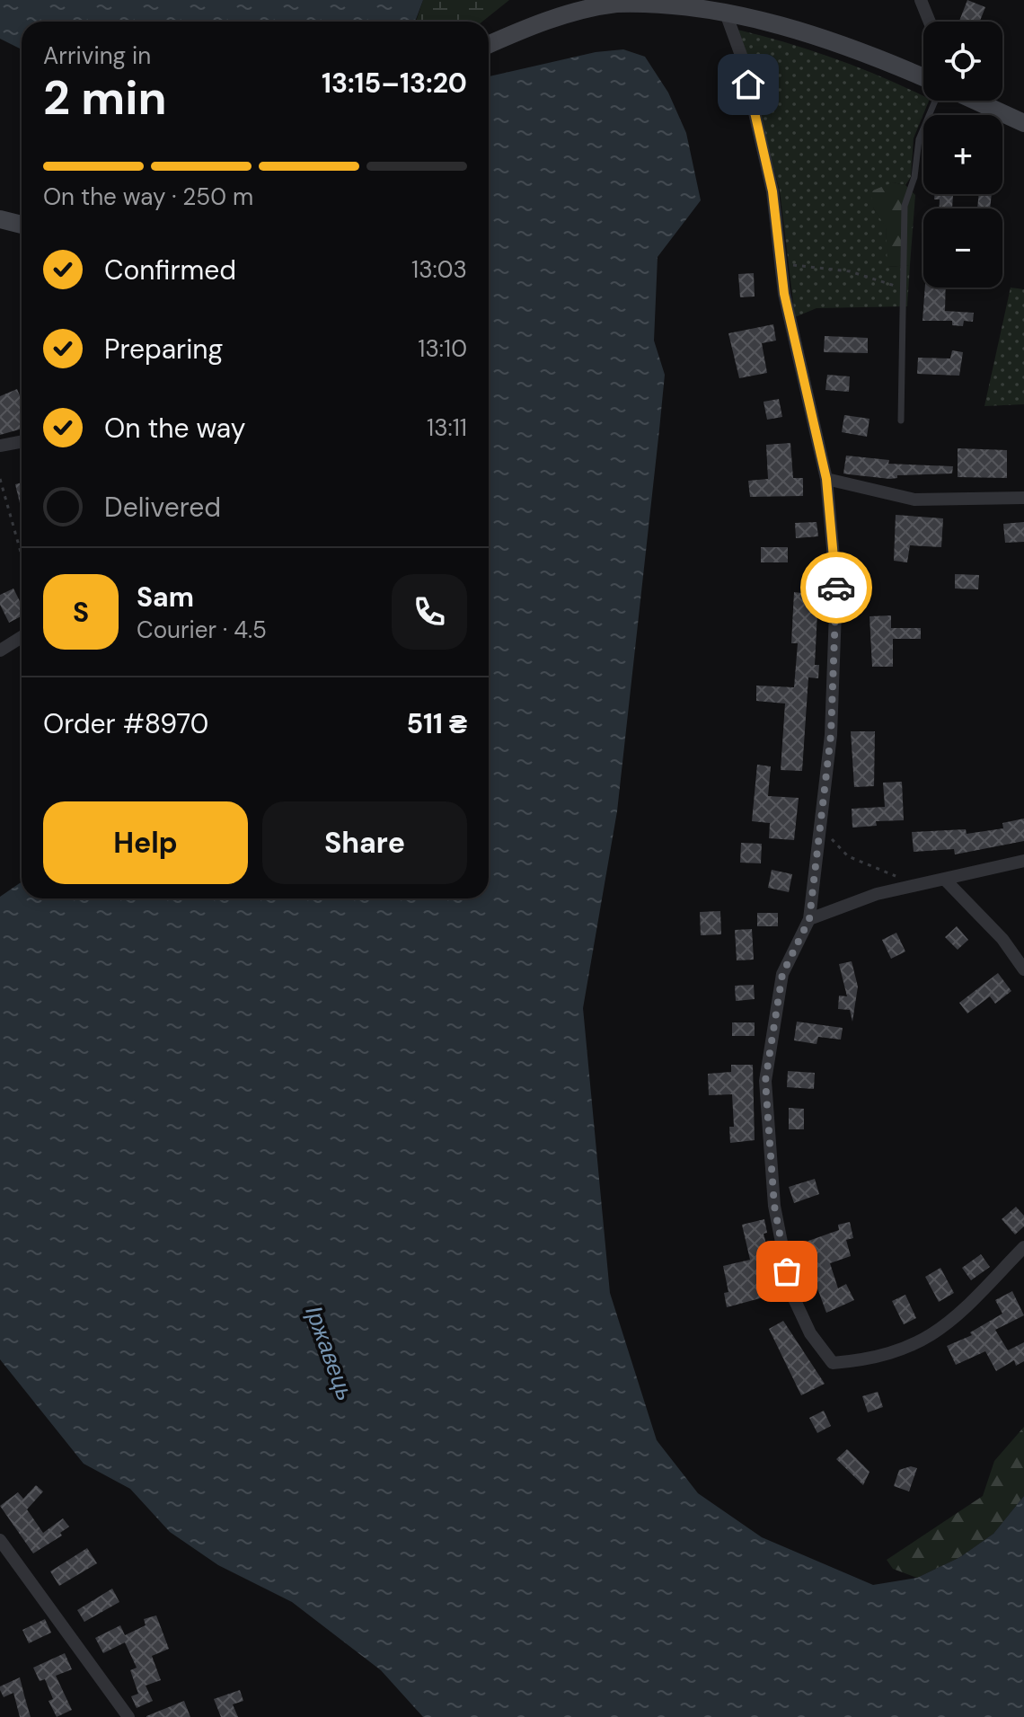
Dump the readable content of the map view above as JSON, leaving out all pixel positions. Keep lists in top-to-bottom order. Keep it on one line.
{"water":["Іржавець"],"page":{"map_buttons":["+","−"],"heading":["2 min","Arriving in","13:15–13:20"],"panel":["Sam","Courier · 4.5","Order #8970","511 ₴"],"bar":"On the way · 250 m","list":[["Confirmed","13:03"],["Preparing","13:10"],["On the way","13:11"],"Delivered"],"round":"S","buttons":["Help","Share"]}}
